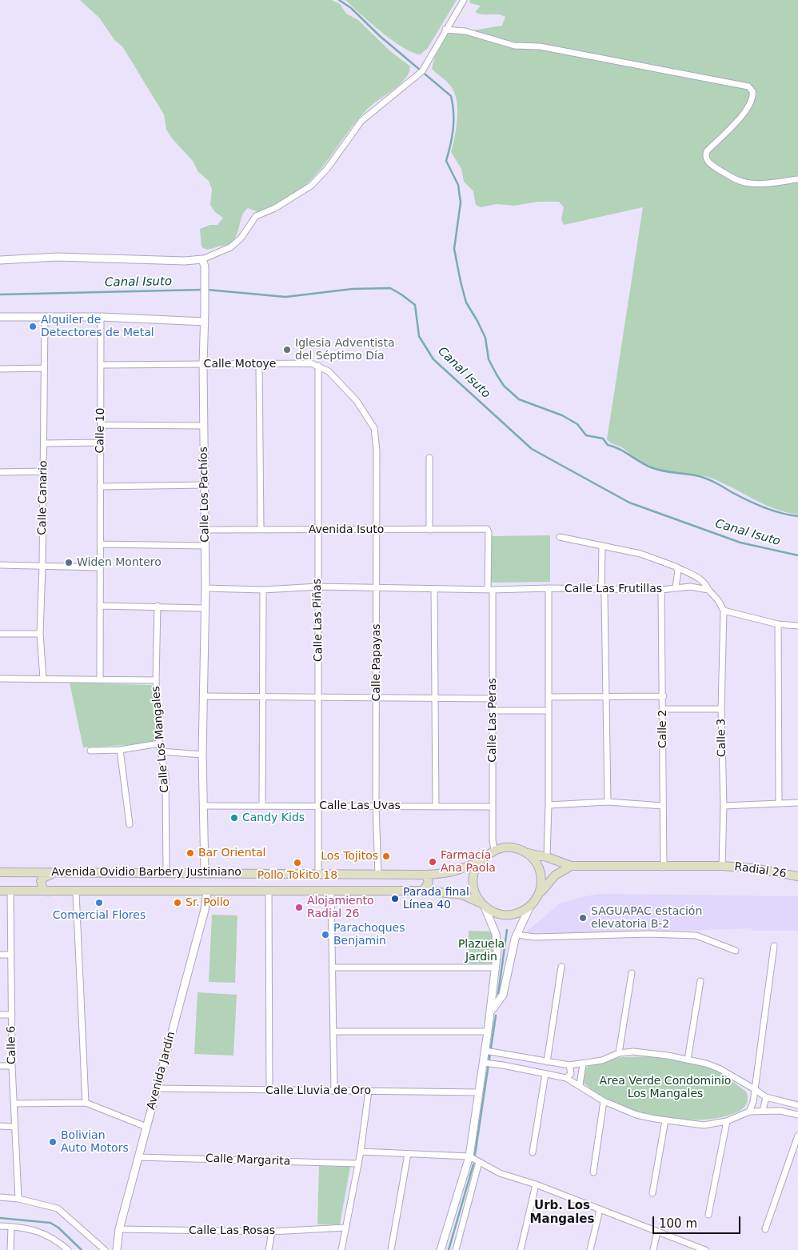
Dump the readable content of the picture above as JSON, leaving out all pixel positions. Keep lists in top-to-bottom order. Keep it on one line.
{"streets":{"main road":["Radial 26","Avenida Ovidio Barbery Justiniano"],"street":["Calle Motoye","Calle 10","Calle Los Pachíos","Calle Canario","Avenida Isuto","Calle Las Frutillas","Calle Las Piñas","Calle Papayas","Calle Las Peras","Calle 2","Calle 3","Calle Los Mangales","Calle Las Uvas","Calle 6","Avenida Jardín","Calle Lluvia de Oro","Calle Margarita","Calle Las Rosas"]},"crossings":[["Calle Motoye","Calle 10"],["Calle Motoye","Calle Los Pachíos"],["Calle Motoye","Calle Las Piñas"],["Calle Motoye","Calle Papayas"],["Calle Los Pachíos","Avenida Isuto"],["Calle Los Pachíos","Calle Las Frutillas"],["Calle Los Pachíos","Calle Las Uvas"],["Calle Los Pachíos","Avenida Ovidio Barbery Justiniano"],["Avenida Isuto","Calle Las Piñas"],["Avenida Isuto","Calle Papayas"],["Avenida Isuto","Calle Las Peras"],["Calle Las Frutillas","Calle Las Piñas"],["Calle Las Frutillas","Calle Papayas"],["Calle Las Frutillas","Calle Las Peras"],["Calle Las Frutillas","Calle 2"],["Calle Las Piñas","Calle Las Uvas"],["Calle Las Piñas","Avenida Ovidio Barbery Justiniano"],["Calle Papayas","Calle Las Uvas"],["Calle Papayas","Avenida Ovidio Barbery Justiniano"],["Calle Las Peras","Calle Las Uvas"],["Calle Las Peras","Avenida Ovidio Barbery Justiniano"],["Calle 3","Radial 26"],["Calle Los Mangales","Avenida Ovidio Barbery Justiniano"],["Avenida Ovidio Barbery Justiniano","Calle 6"],["Avenida Ovidio Barbery Justiniano","Avenida Jardín"],["Avenida Jardín","Calle Lluvia de Oro"],["Avenida Jardín","Calle Margarita"],["Avenida Jardín","Calle Las Rosas"]],"districts":["Urb. Los Mangales"],"water":["Canal Isuto"],"parks":["Plazuela Jardin","Area Verde Condominio Los Mangales"],"places":["Alquiler de Detectores de Metal","Iglesia Adventista del Séptimo Día","Widen Montero","Candy Kids","Bar Oriental","Los Tojitos","Farmacía Ana Paola","Pollo Tokito 18","Parada final Línea 40","Comercial Flores","Sr. Pollo","Alojamiento Radial 26","SAGUAPAC estación elevatoria B-2","Parachoques Benjamin","Bolivian Auto Motors"],"scale_bar":"100 m"}
